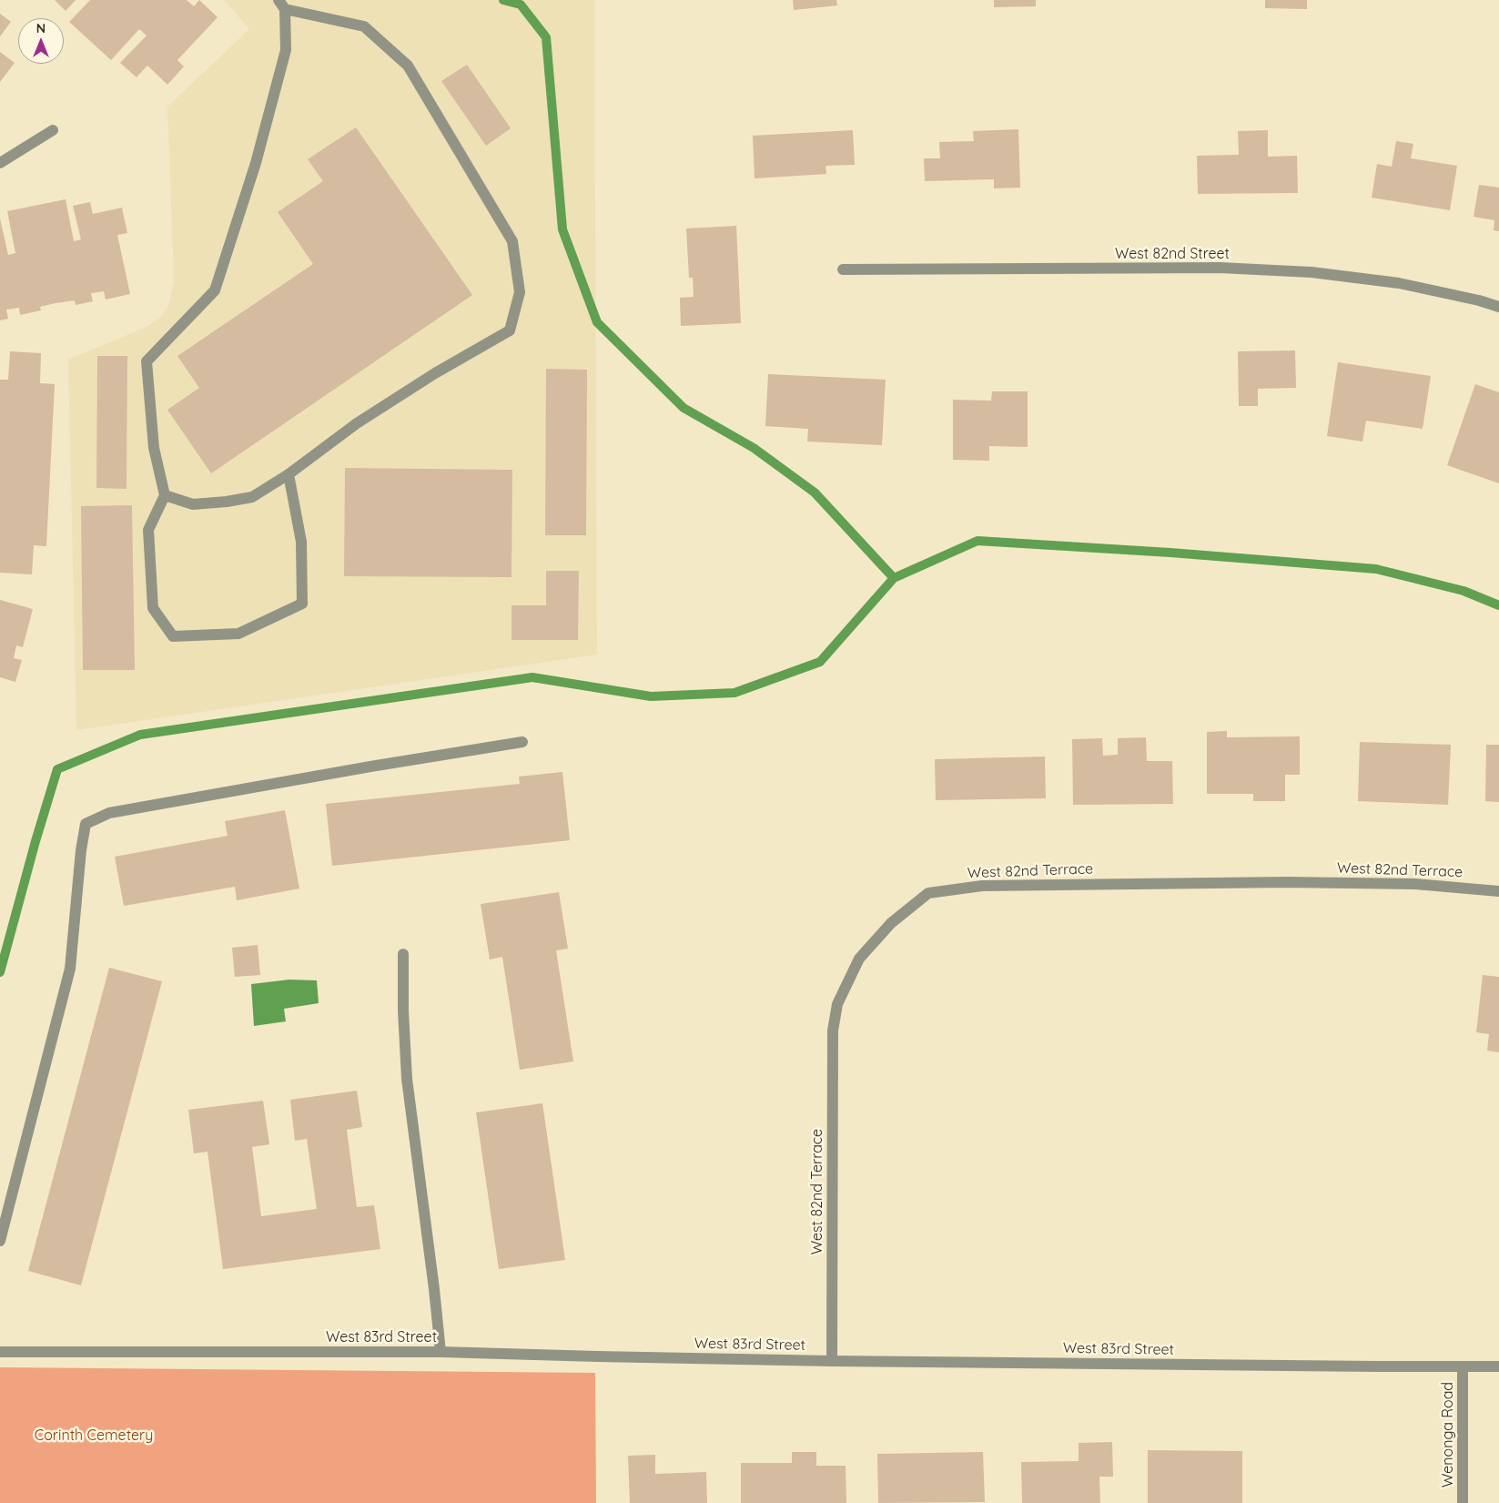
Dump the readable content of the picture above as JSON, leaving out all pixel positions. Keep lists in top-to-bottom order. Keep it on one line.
{"streets":{"street":["West 82nd Street","West 82nd Terrace","West 83rd Street","Wenonga Road"]},"crossings":[["West 82nd Terrace","West 83rd Street"],["West 83rd Street","Wenonga Road"]],"parks":["Corinth Cemetery"],"north":"top"}
